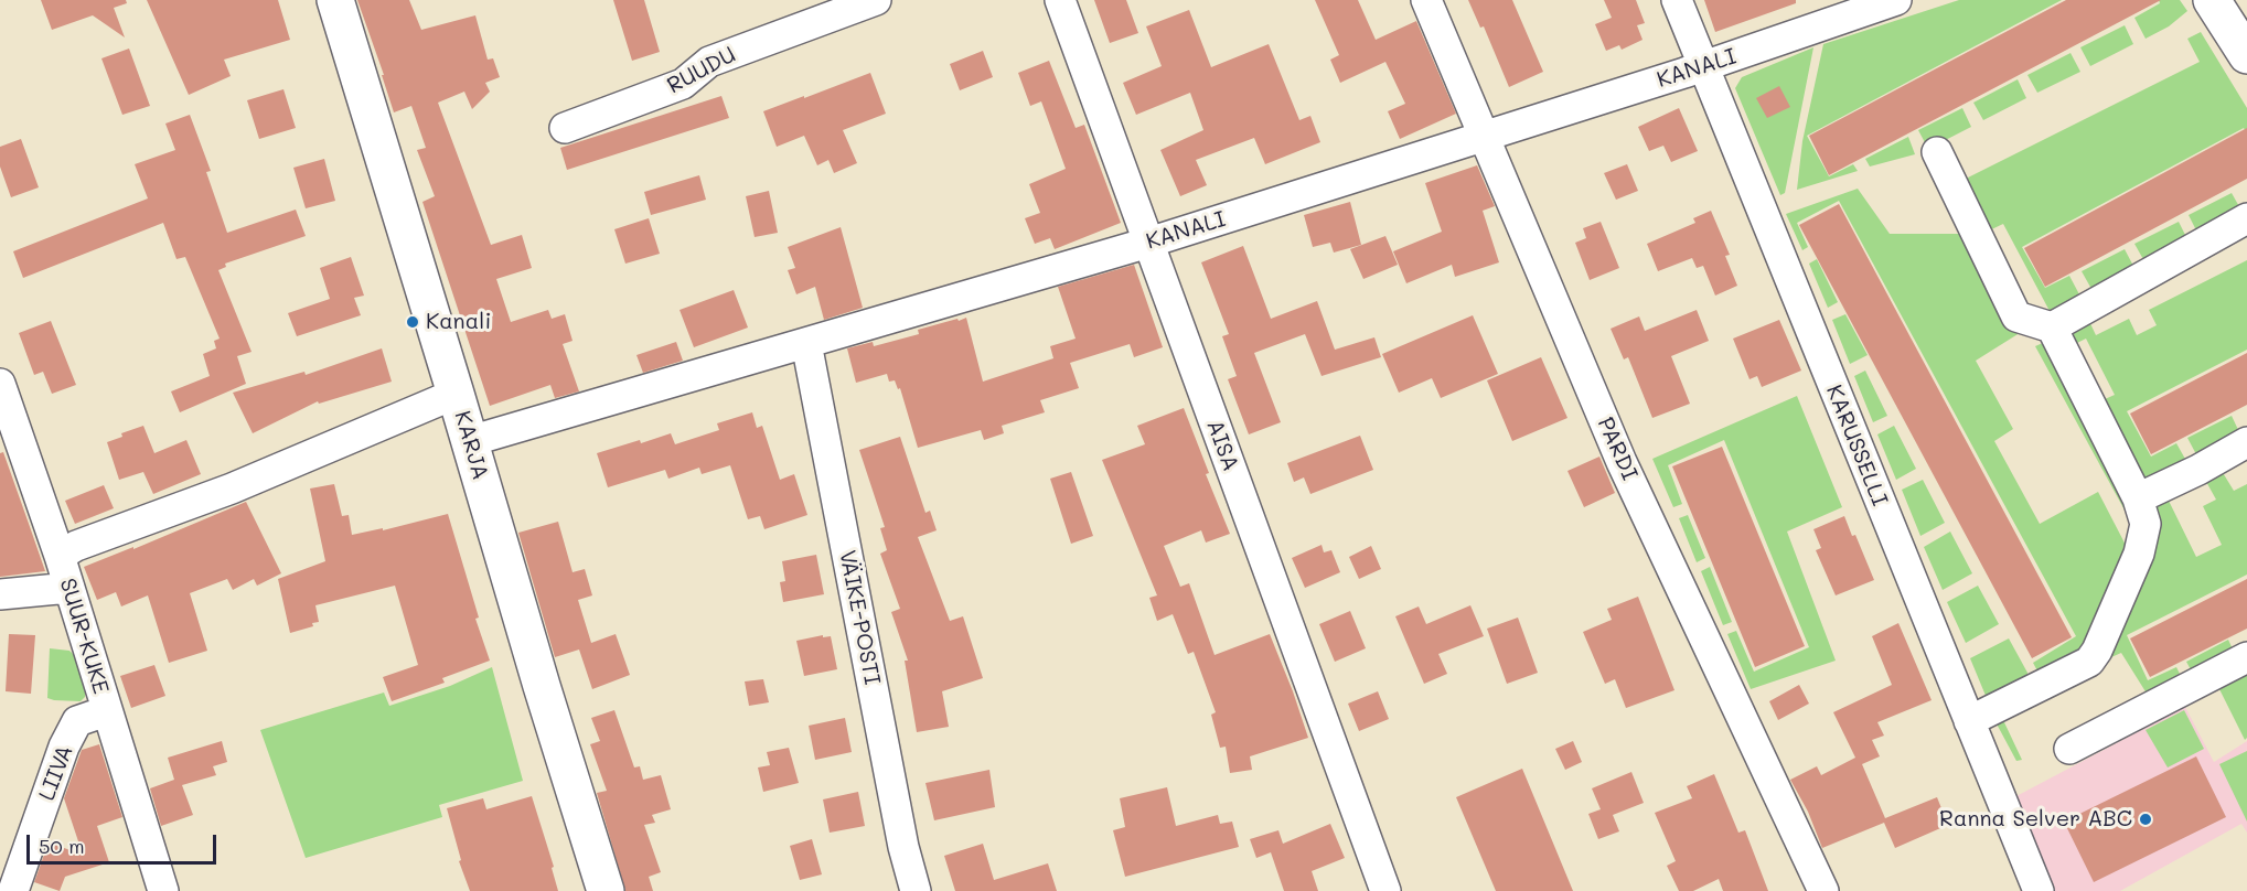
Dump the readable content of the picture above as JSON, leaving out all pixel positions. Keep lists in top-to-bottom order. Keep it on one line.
{"streets":{"street":["KANALI","RUUDU","KARJA","AISA","KARUSSELLI","PARDI","VÄIKE-POSTI","SUUR-KUKE","LIIVA"]},"crossings":[["KANALI","KARJA"],["KANALI","AISA"],["KANALI","KARUSSELLI"],["KANALI","PARDI"],["KANALI","VÄIKE-POSTI"],["SUUR-KUKE","LIIVA"]],"places":["Kanali","Ranna Selver ABC"],"scale_bar":"50 m"}
